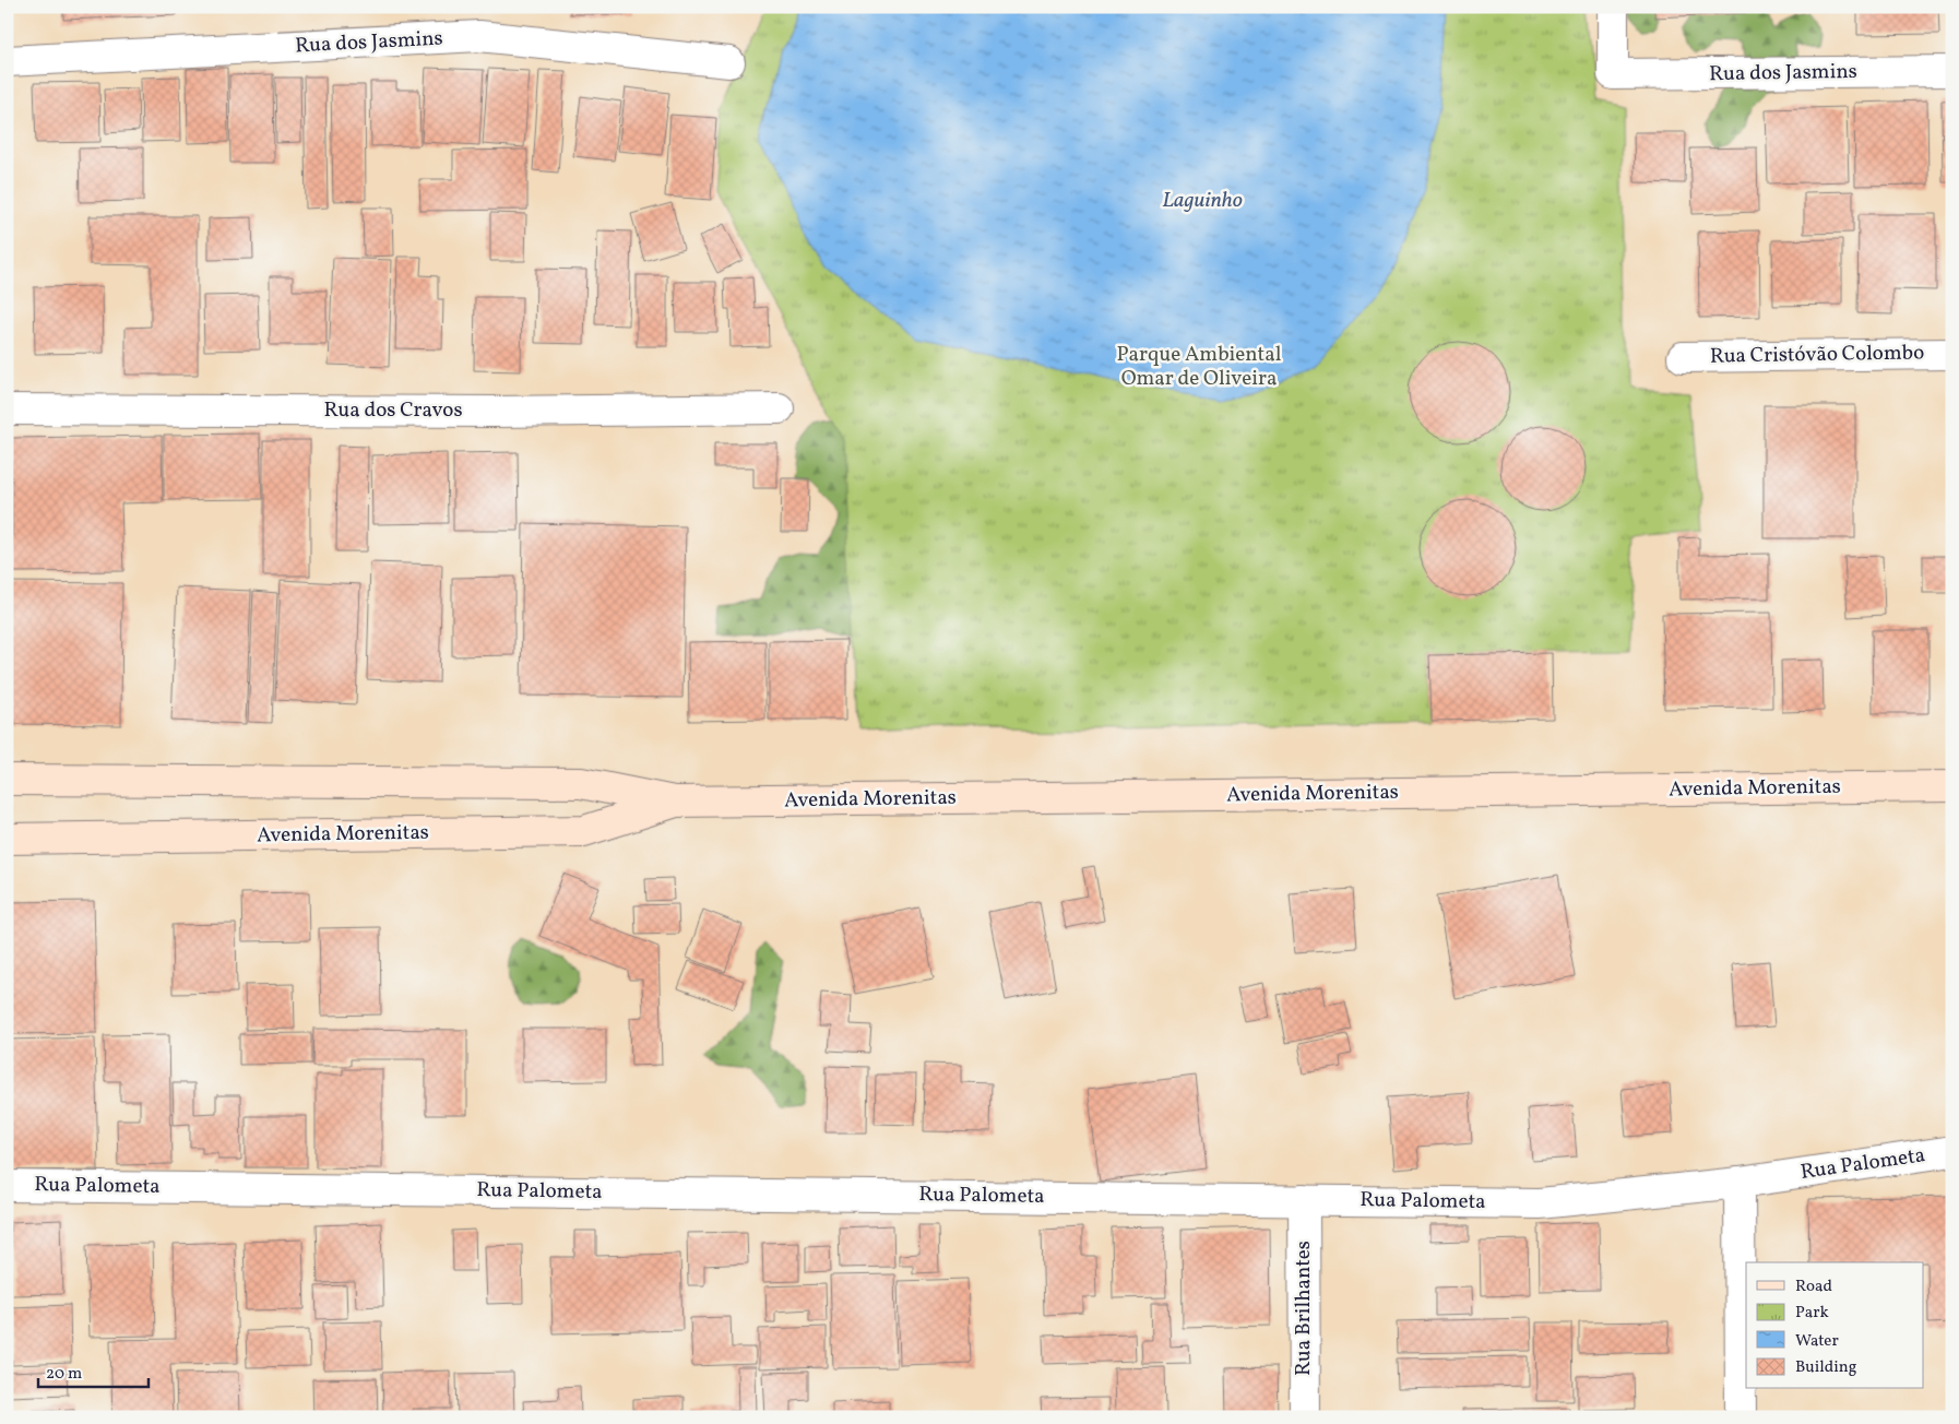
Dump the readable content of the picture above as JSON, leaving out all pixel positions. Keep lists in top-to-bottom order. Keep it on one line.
{"streets":{"main road":["Avenida Morenitas"],"street":["Rua dos Jasmins","Rua Cristóvão Colombo","Rua dos Cravos","Rua Palometa","Rua Brilhantes"]},"crossings":[["Rua Palometa","Rua Brilhantes"]],"water":["Laguinho"],"parks":["Parque Ambiental Omar de Oliveira"],"legend":["Road","Park","Water","Building"],"scale_bar":"20 m"}
